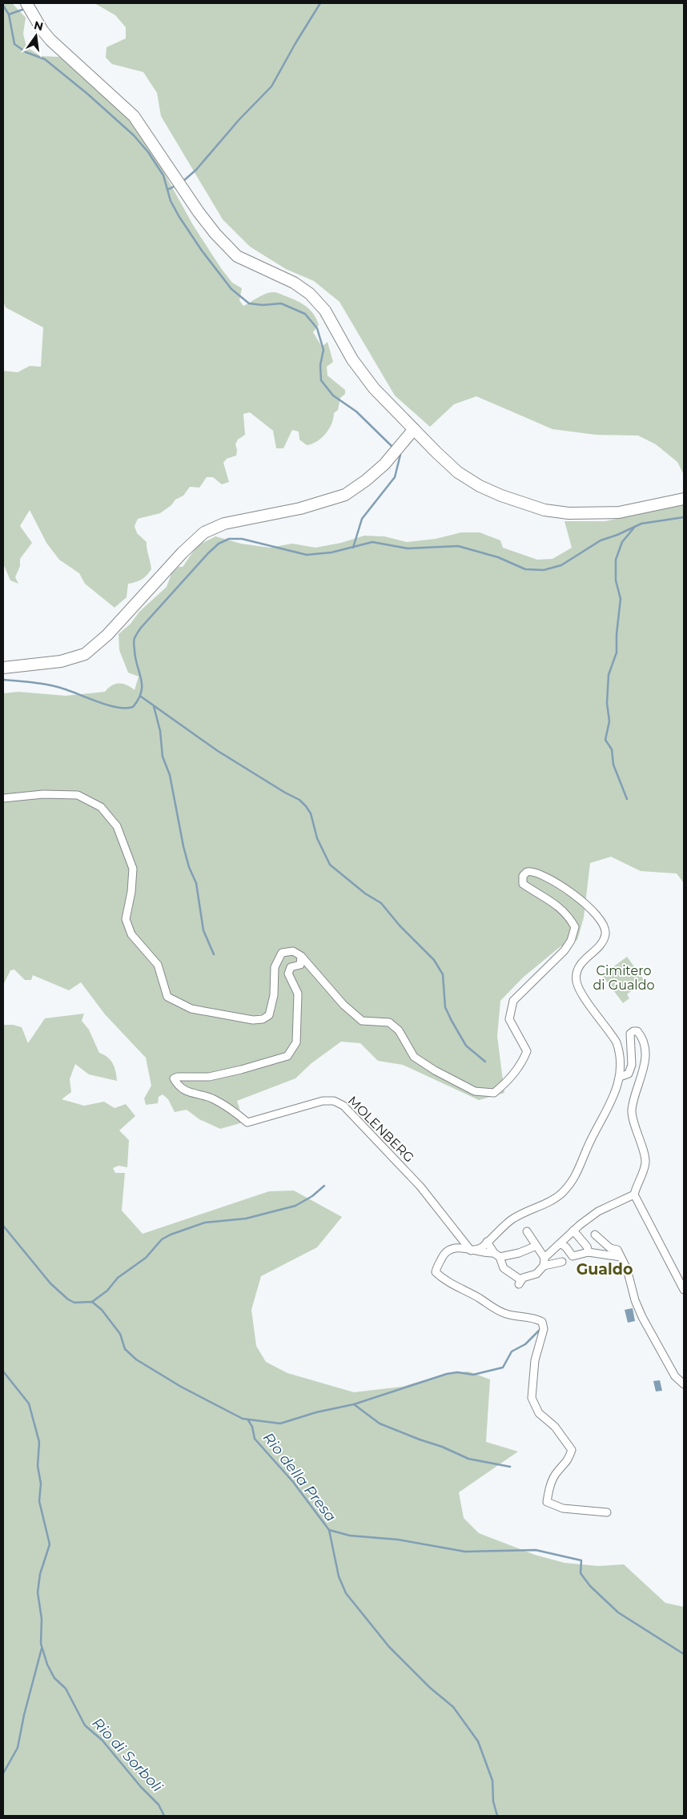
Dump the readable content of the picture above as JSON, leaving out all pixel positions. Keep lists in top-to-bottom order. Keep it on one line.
{"streets":{"street":["MOLENBERG"]},"districts":["Gualdo"],"water":["Rio della Presa","Rio di Sorboli"],"parks":["Cimitero di Gualdo"],"north":"top"}
